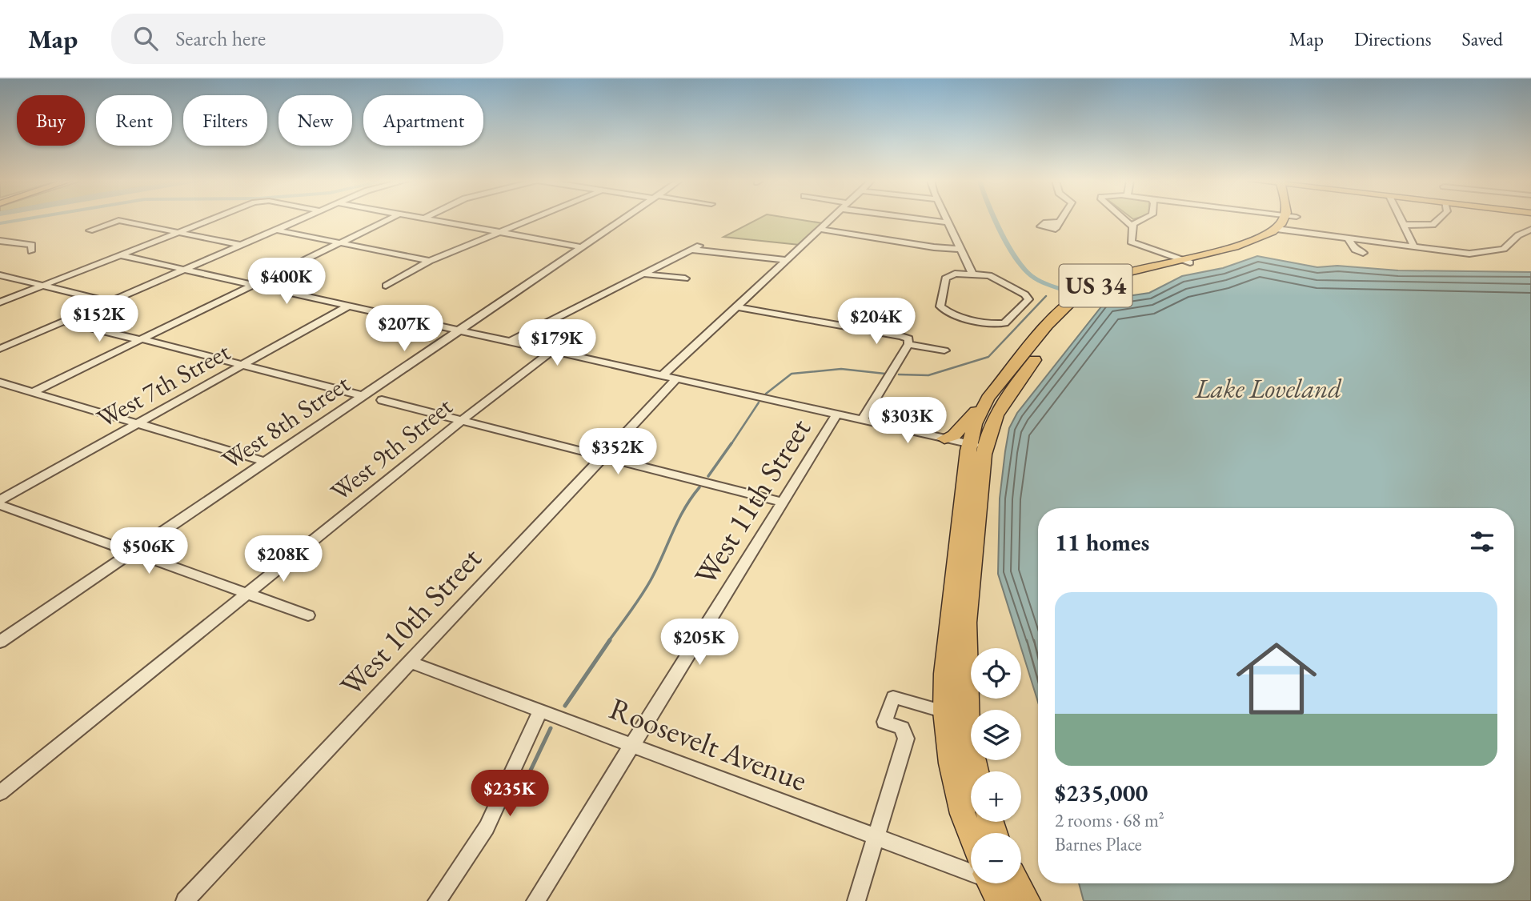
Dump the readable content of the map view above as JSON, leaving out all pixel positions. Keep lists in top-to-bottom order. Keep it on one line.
{"streets":{"highway":["US 34"],"street":["West 7th Street","West 8th Street","West 9th Street","West 11th Street","West 10th Street","Roosevelt Avenue"]},"crossings":[["West 11th Street","Roosevelt Avenue"],["West 10th Street","Roosevelt Avenue"]],"water":["Lake Loveland"],"page":{"header":"Map","search":"Search here","nav":["Map","Directions","Saved"],"chip":["Buy","Rent","Filters","New","Apartment"],"price":["$400K","$152K","$204K","$207K","$179K","$303K","$352K","$506K","$208K","$205K","$235K"],"heading":"11 homes","list":[{"name":"$235,000","note":"2 rooms · 68 m² · Barnes Place"}],"map_buttons":["+","−"]}}
